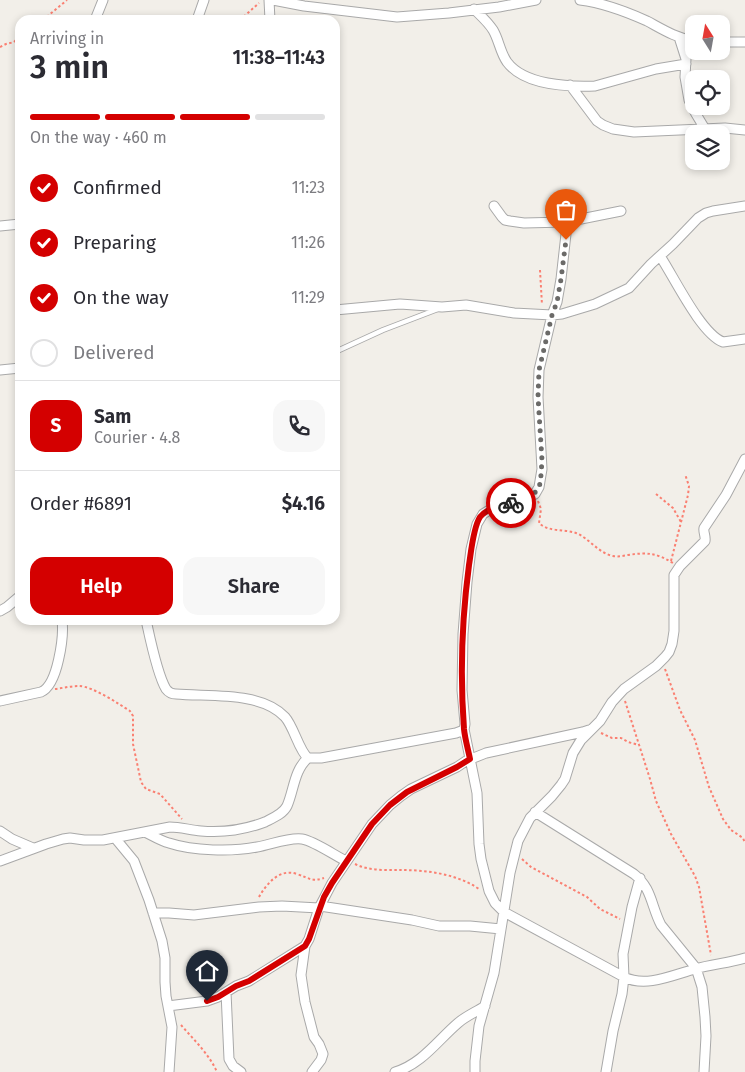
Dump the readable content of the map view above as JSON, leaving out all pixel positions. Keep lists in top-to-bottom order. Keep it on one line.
{"north":"top","page":{"heading":["3 min","Arriving in","11:38–11:43"],"panel":["Sam","Courier · 4.8","Order #6891","$4.16"],"bar":"On the way · 460 m","list":[["Confirmed","11:23"],["Preparing","11:26"],["On the way","11:29"],"Delivered"],"round":"S","buttons":["Help","Share"]}}
